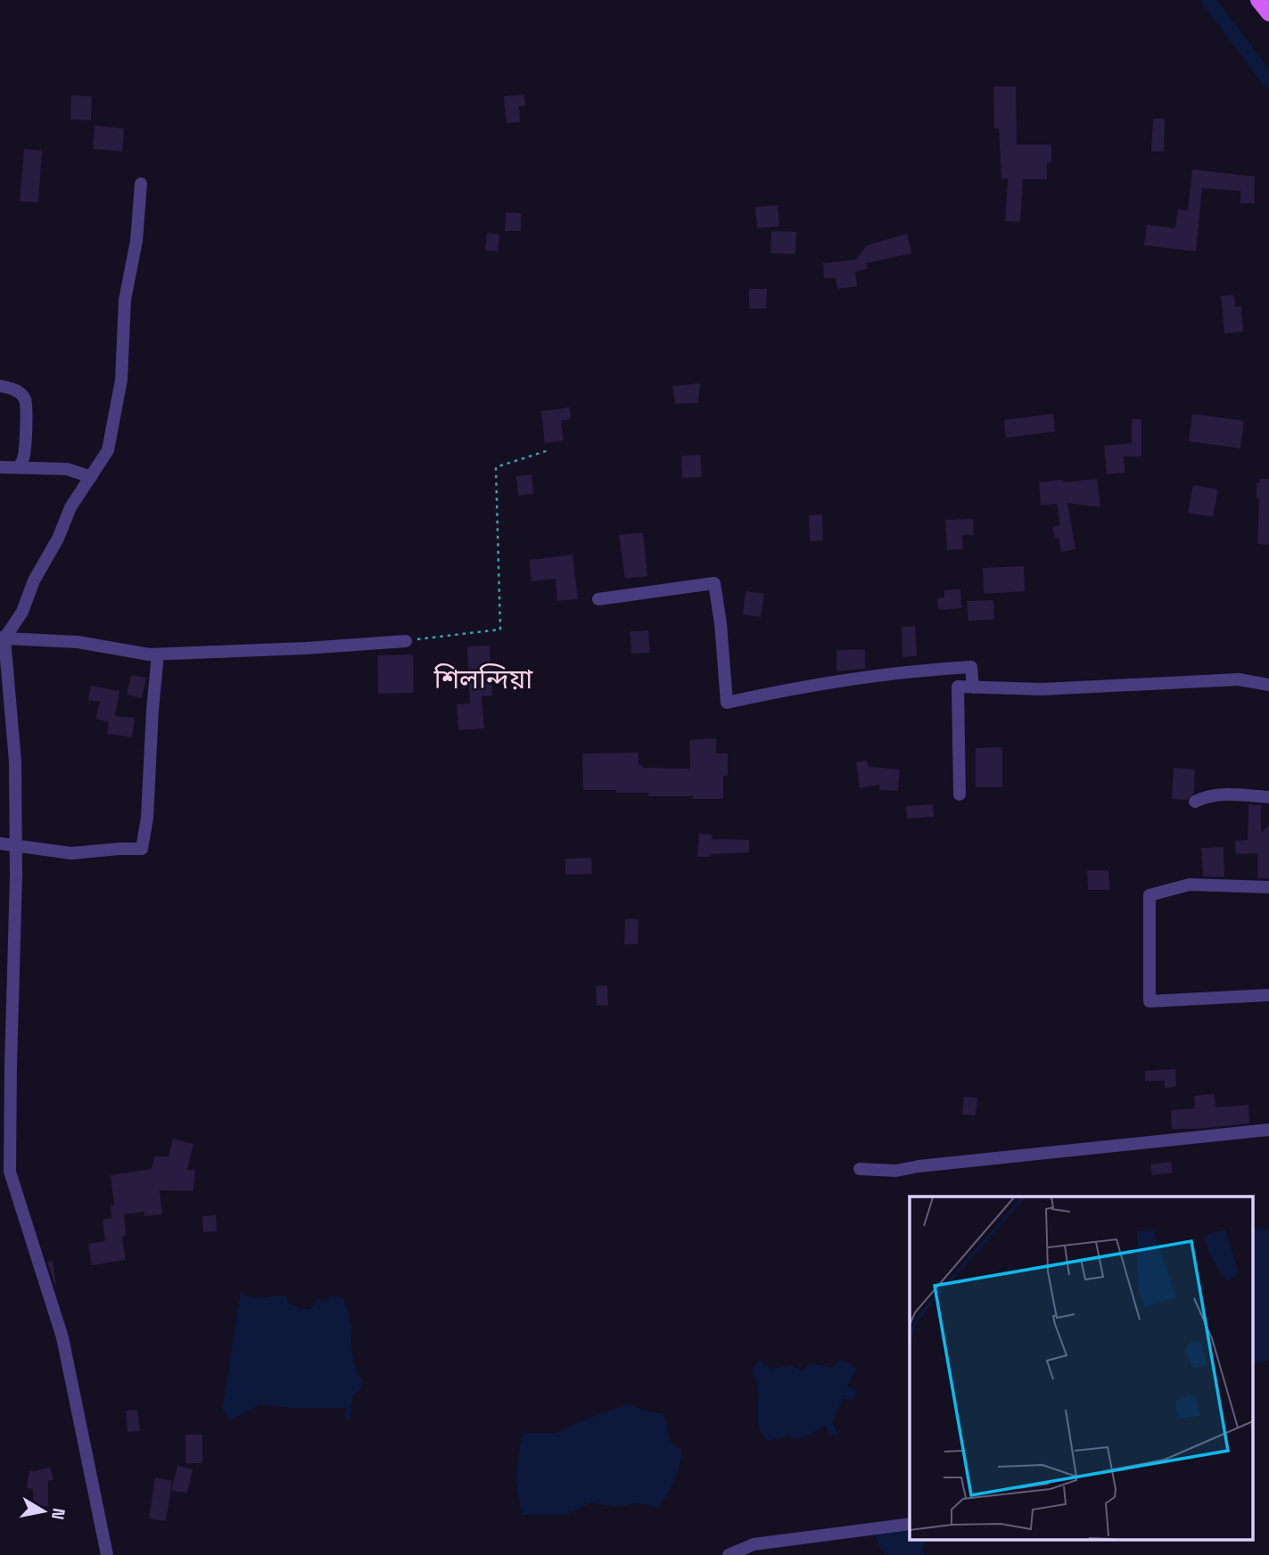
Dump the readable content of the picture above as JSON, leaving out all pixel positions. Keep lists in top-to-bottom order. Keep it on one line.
{"districts":["শিলন্দিয়া"],"north":"right"}
